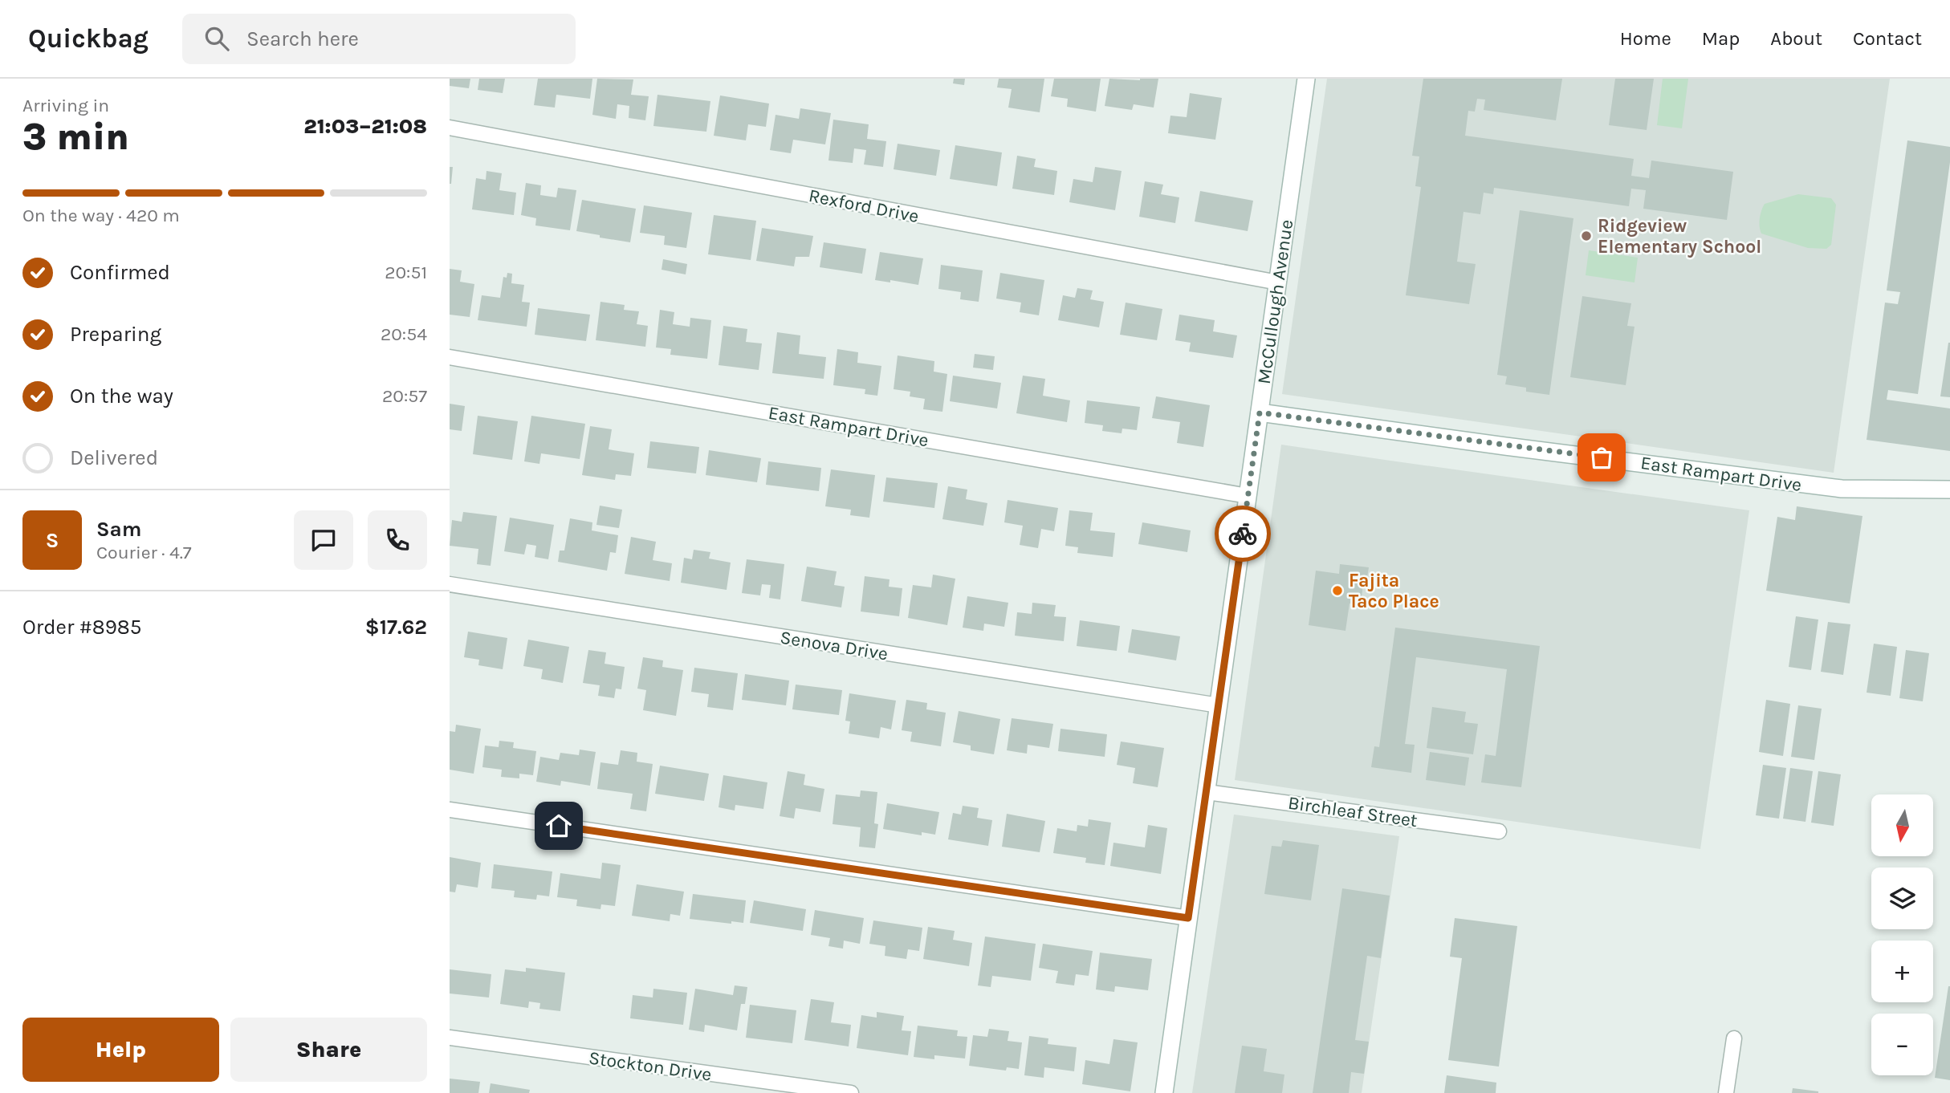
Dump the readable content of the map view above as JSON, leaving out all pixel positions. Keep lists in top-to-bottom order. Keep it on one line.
{"streets":{"main road":["McCullough Avenue","East Rampart Drive"],"street":["Rexford Drive","Senova Drive","Birchleaf Street","Stockton Drive"]},"crossings":[["Rexford Drive","McCullough Avenue"],["McCullough Avenue","East Rampart Drive"],["McCullough Avenue","Senova Drive"],["McCullough Avenue","Birchleaf Street"]],"places":["Ridgeview Elementary School","Fajita Taco Place"],"north":"bottom","page":{"header":"Quickbag","search":"Search here","nav":["Home","Map","About","Contact"],"heading":["3 min","Arriving in","21:03–21:08"],"panel":["Sam","Courier · 4.7","Order #8985","$17.62"],"bar":"On the way · 420 m","list":[["Confirmed","20:51"],["Preparing","20:54"],["On the way","20:57"],"Delivered"],"round":"S","map_buttons":["+","−"],"buttons":["Help","Share"]}}
